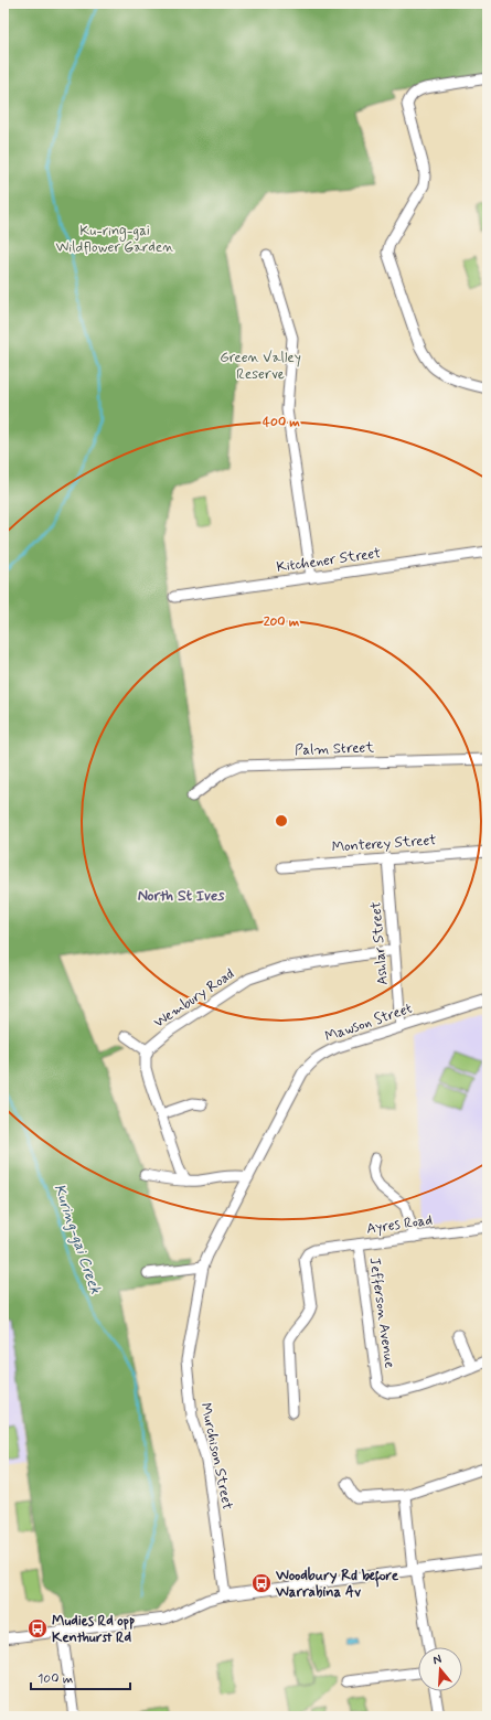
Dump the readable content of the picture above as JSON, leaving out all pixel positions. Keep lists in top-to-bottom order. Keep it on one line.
{"streets":{"street":["Kitchener Street","Palm Street","Monterey Street","Ashlar Street","Wembury Road","Mawson Street","Ayres Road","Jefferson Avenue","Murchison Street"]},"crossings":[["Monterey Street","Ashlar Street"],["Ashlar Street","Wembury Road"],["Ashlar Street","Mawson Street"],["Mawson Street","Murchison Street"],["Ayres Road","Jefferson Avenue"]],"districts":["North St Ives"],"water":["Kuring-gai Creek"],"parks":["Ku-ring-gai Wildflower Garden","Green Valley Reserve"],"places":{"bus stop":["Woodbury Rd before Warrabina Av","Mudies Rd opp Kenthurst Rd"]},"scale_bar":"100 m","north":"top","rings":["400 m","200 m"]}
